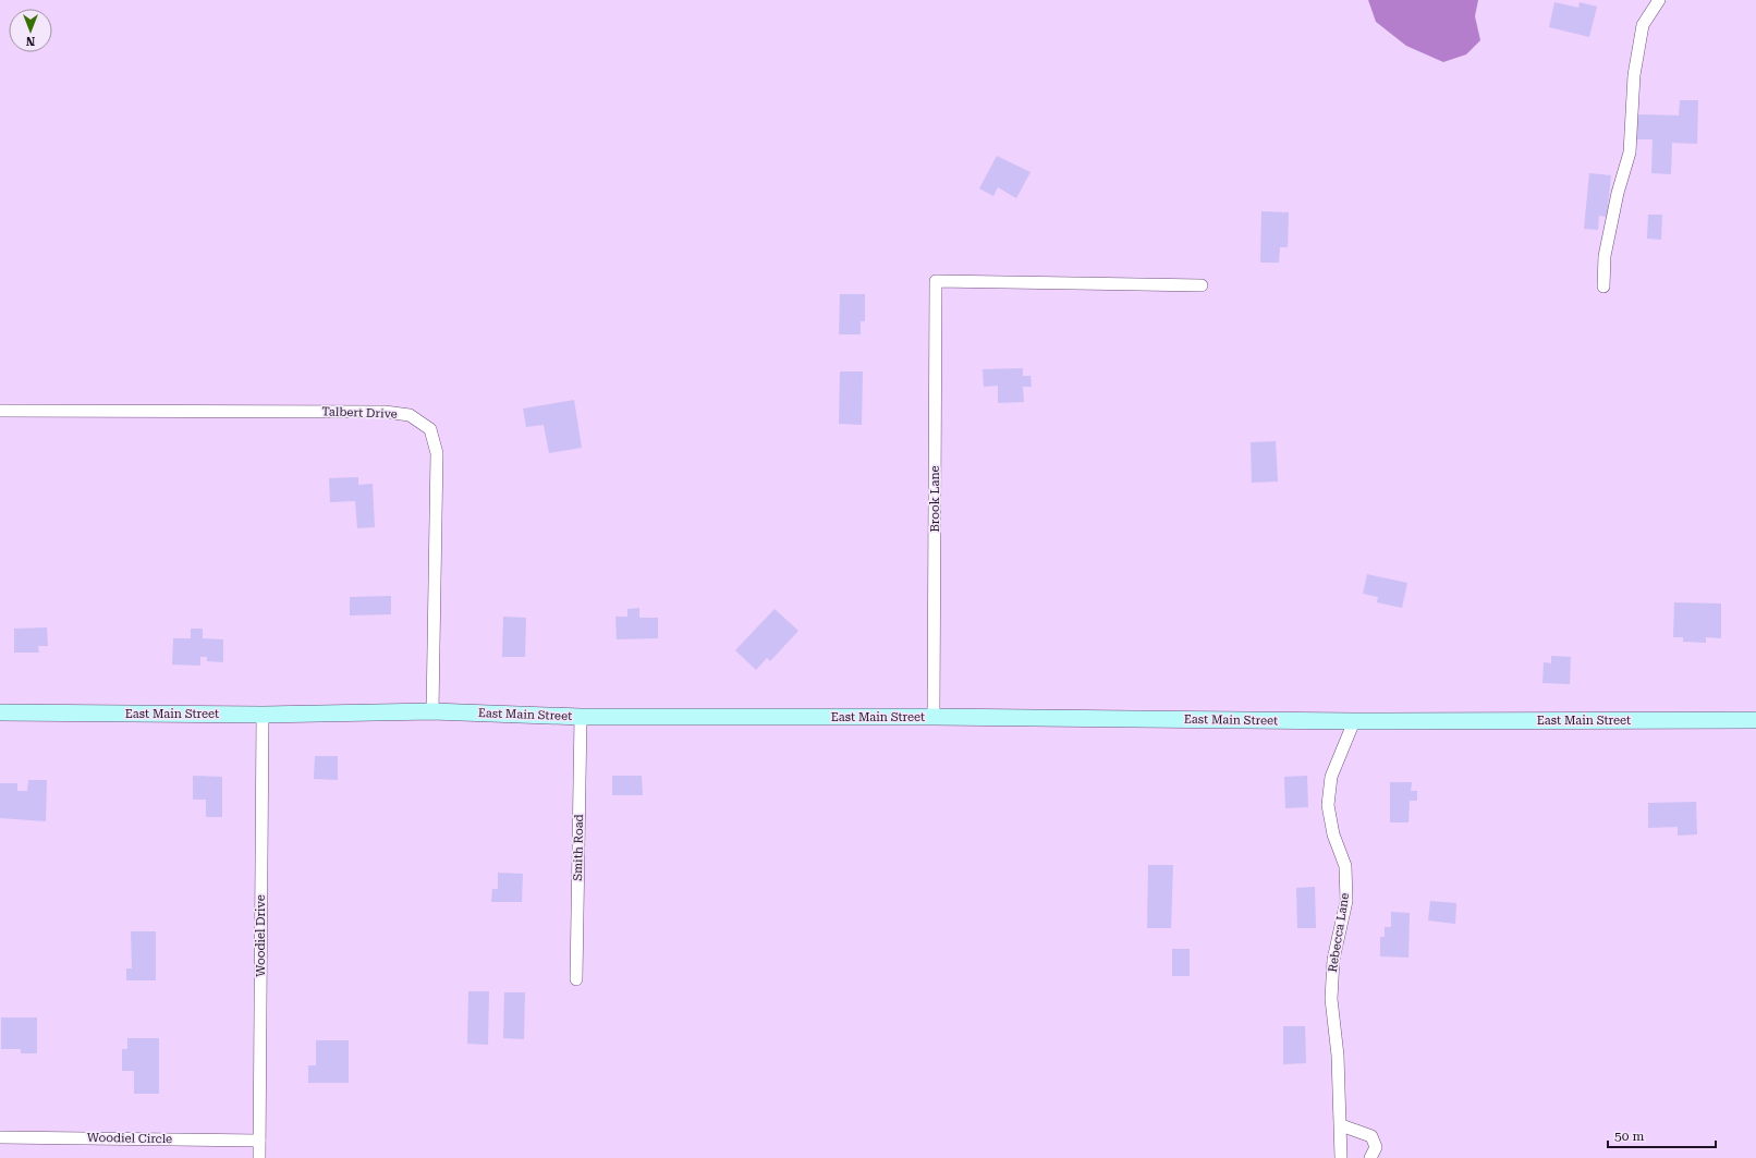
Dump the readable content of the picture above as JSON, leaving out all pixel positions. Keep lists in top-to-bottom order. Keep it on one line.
{"streets":{"street":["Talbert Drive","Brook Lane","East Main Street","Smith Road","Rebecca Lane","Woodiel Drive","Woodiel Circle"]},"crossings":[["Talbert Drive","East Main Street"],["Brook Lane","East Main Street"],["East Main Street","Smith Road"],["East Main Street","Rebecca Lane"],["East Main Street","Woodiel Drive"],["Woodiel Drive","Woodiel Circle"]],"scale_bar":"50 m","north":"bottom"}
